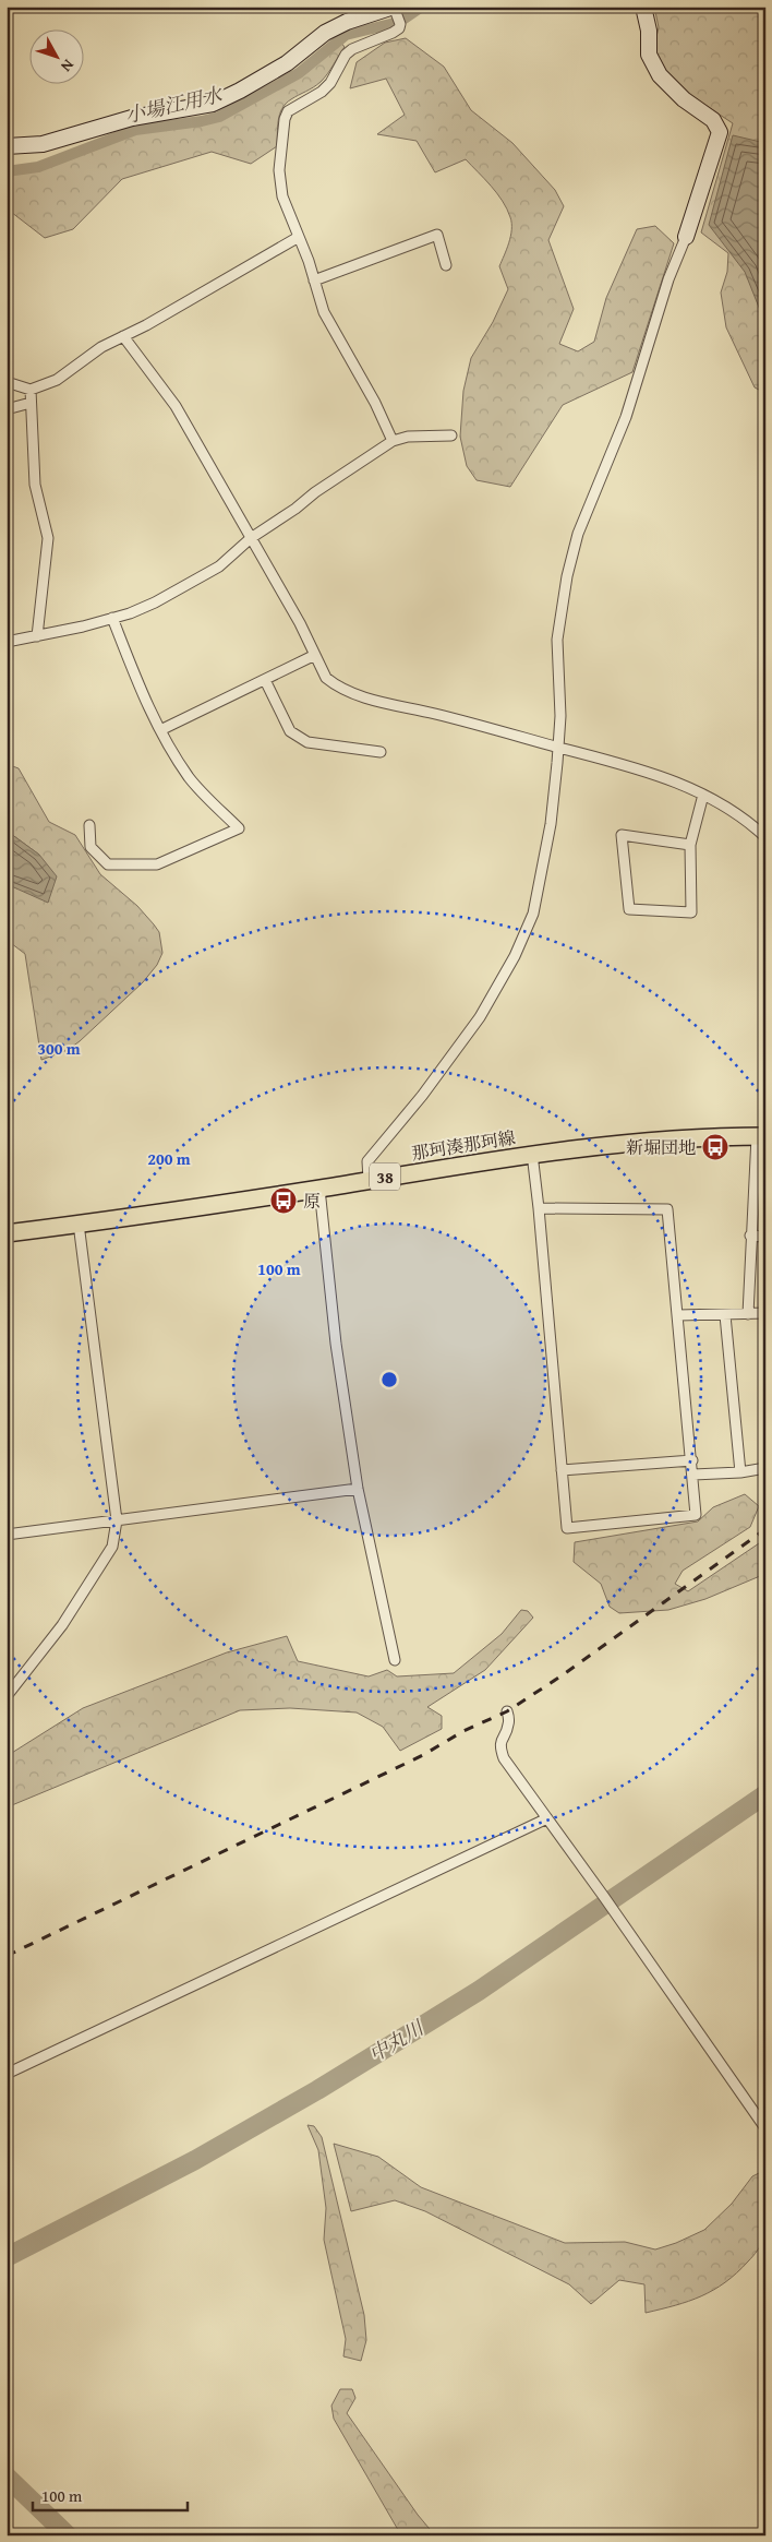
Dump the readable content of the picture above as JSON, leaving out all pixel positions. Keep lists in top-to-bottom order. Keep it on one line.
{"streets":{"main road":["那珂湊那珂線","38"]},"water":["小場江用水","中丸川"],"places":{"bus stop":["新堀団地","原"]},"scale_bar":"100 m","north":"bottom right","rings":["300 m","200 m","100 m"]}
